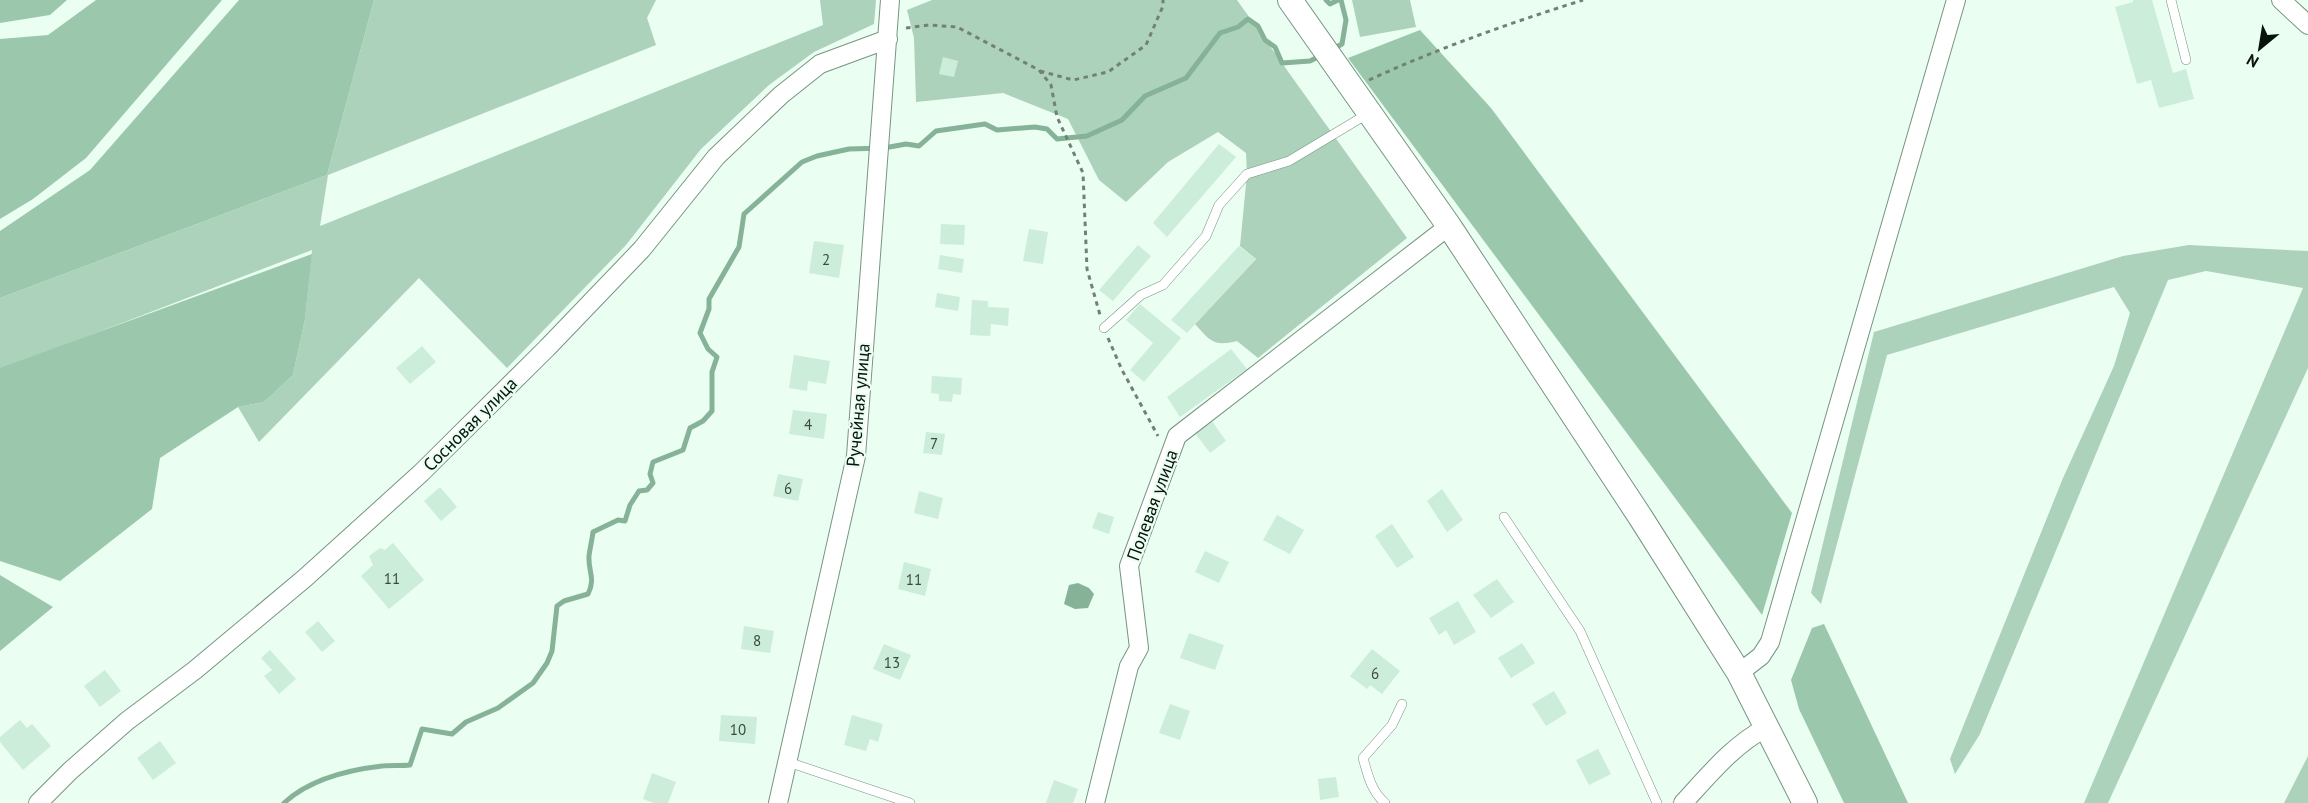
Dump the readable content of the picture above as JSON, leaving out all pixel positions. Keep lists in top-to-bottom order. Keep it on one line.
{"streets":{"street":["Ручейная улица","Сосновая улица","Полевая улица"]},"crossings":[["Ручейная улица","Сосновая улица"]],"house_numbers":["2","4","7","6","11","11","8","13","6","10"],"north":"bottom left"}
